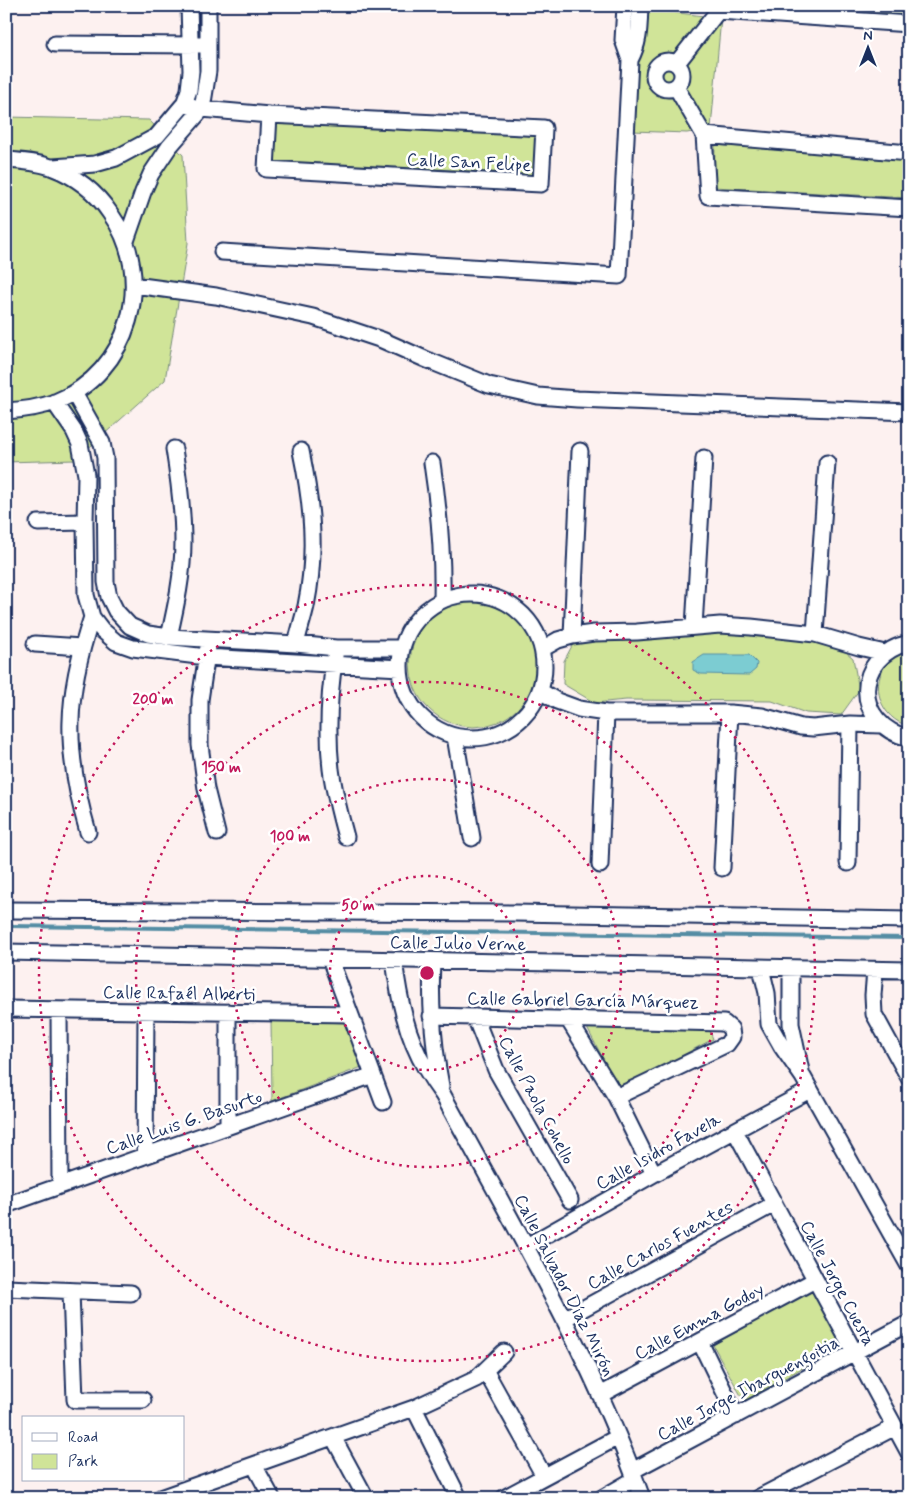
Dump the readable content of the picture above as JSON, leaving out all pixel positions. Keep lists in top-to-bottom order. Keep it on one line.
{"streets":{"street":["Calle San Felipe","Calle Julio Verne","Calle Rafaél Alberti","Calle Gabriel García Márquez","Calle Paola Cohello","Calle Luis G. Basurto","Calle Isidro Favela","Calle Carlos Fuentes","Calle Jorge Cuesta","Calle Salvador Díaz Mirón","Calle Emma Godoy","Calle Jorge Ibarguengoitia"]},"crossings":[["Calle Julio Verne","Calle Salvador Díaz Mirón"],["Calle Gabriel García Márquez","Calle Paola Cohello"],["Calle Gabriel García Márquez","Calle Salvador Díaz Mirón"],["Calle Isidro Favela","Calle Jorge Cuesta"],["Calle Isidro Favela","Calle Salvador Díaz Mirón"],["Calle Carlos Fuentes","Calle Jorge Cuesta"],["Calle Carlos Fuentes","Calle Salvador Díaz Mirón"],["Calle Jorge Cuesta","Calle Emma Godoy"],["Calle Jorge Cuesta","Calle Jorge Ibarguengoitia"],["Calle Salvador Díaz Mirón","Calle Emma Godoy"],["Calle Salvador Díaz Mirón","Calle Jorge Ibarguengoitia"]],"legend":["Road","Park"],"north":"top","rings":["200 m","150 m","100 m","50 m"]}
